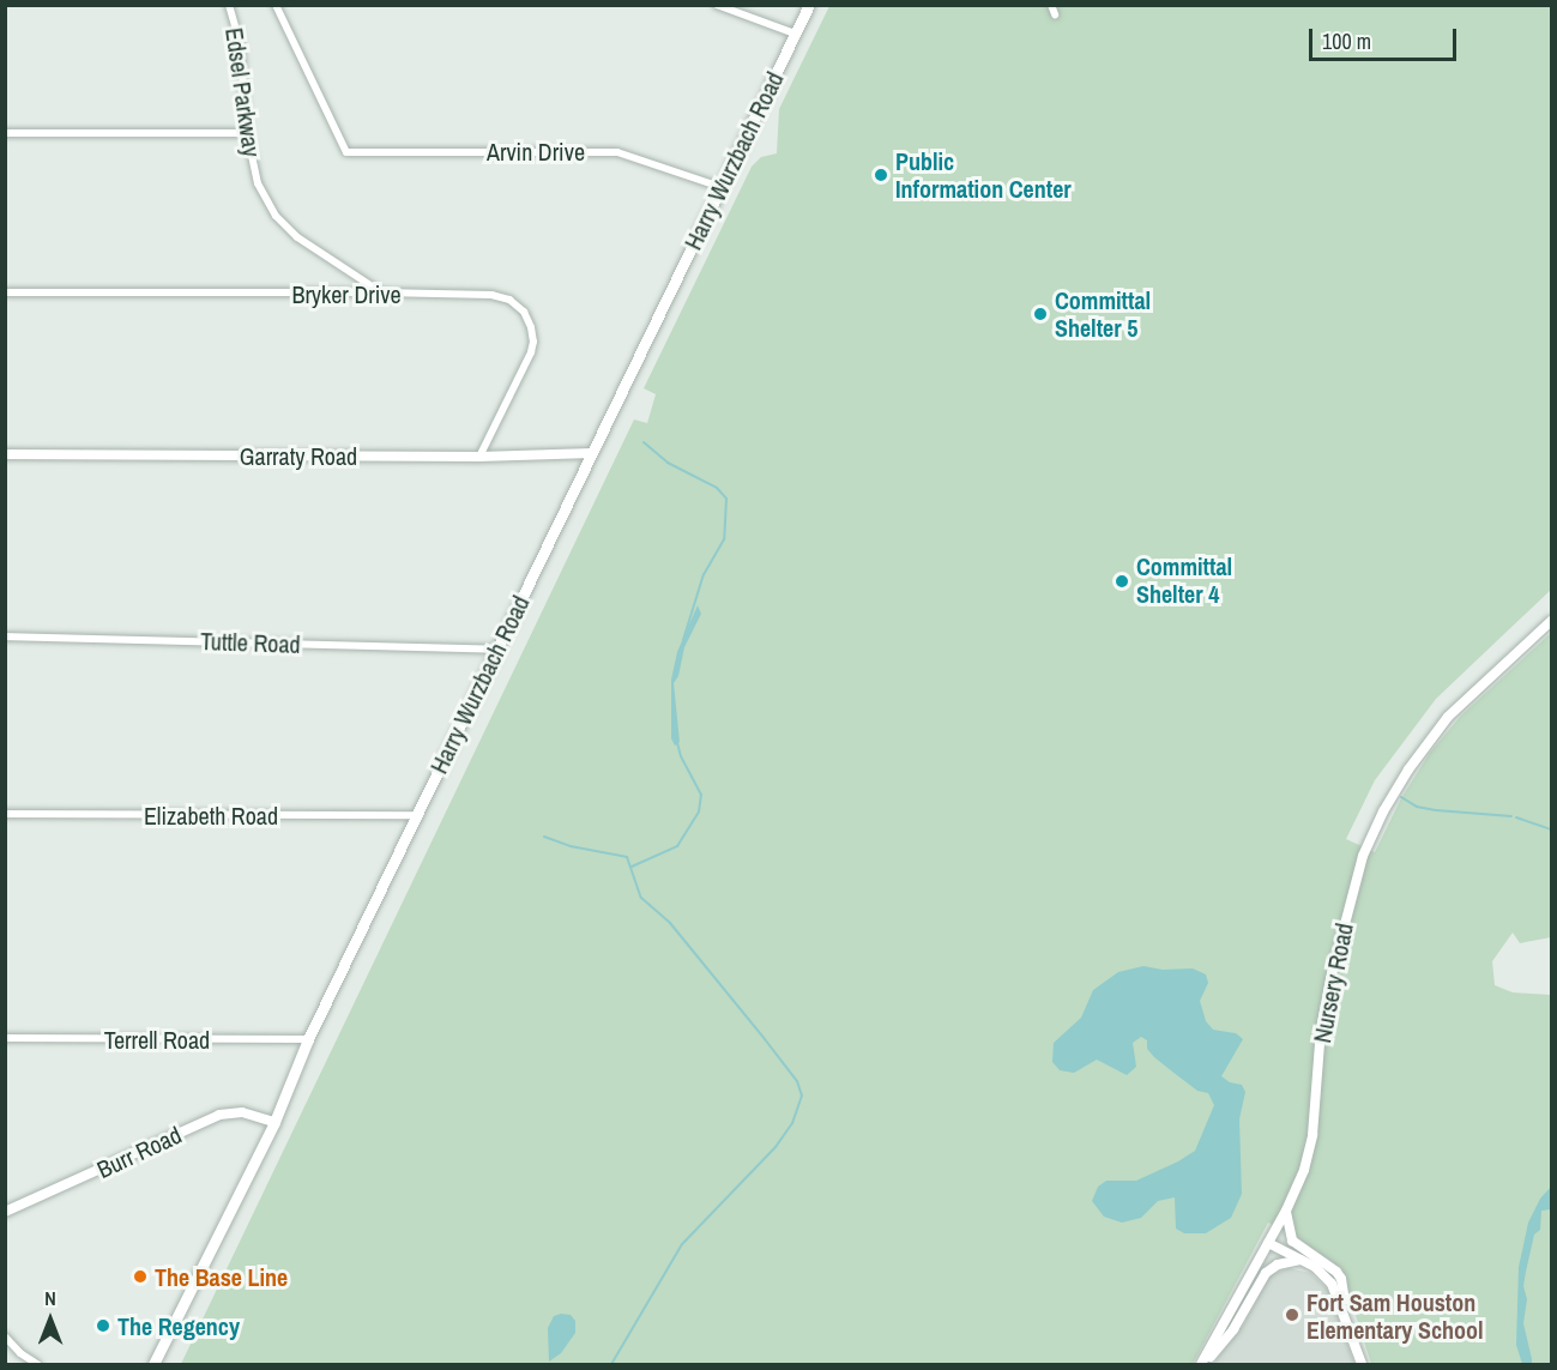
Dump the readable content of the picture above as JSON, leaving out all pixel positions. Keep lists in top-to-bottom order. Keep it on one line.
{"streets":{"main road":["Harry Wurzbach Road"],"street":["Edsel Parkway","Arvin Drive","Bryker Drive","Garraty Road","Tuttle Road","Elizabeth Road","Nursery Road","Terrell Road","Burr Road"]},"crossings":[["Edsel Parkway","Bryker Drive"],["Arvin Drive","Harry Wurzbach Road"],["Harry Wurzbach Road","Garraty Road"],["Harry Wurzbach Road","Tuttle Road"],["Harry Wurzbach Road","Elizabeth Road"],["Harry Wurzbach Road","Terrell Road"],["Harry Wurzbach Road","Burr Road"],["Bryker Drive","Garraty Road"]],"places":["Public Information Center","Committal Shelter 5","Committal Shelter 4","The Base Line","Fort Sam Houston Elementary School","The Regency"],"scale_bar":"100 m","north":"top"}
